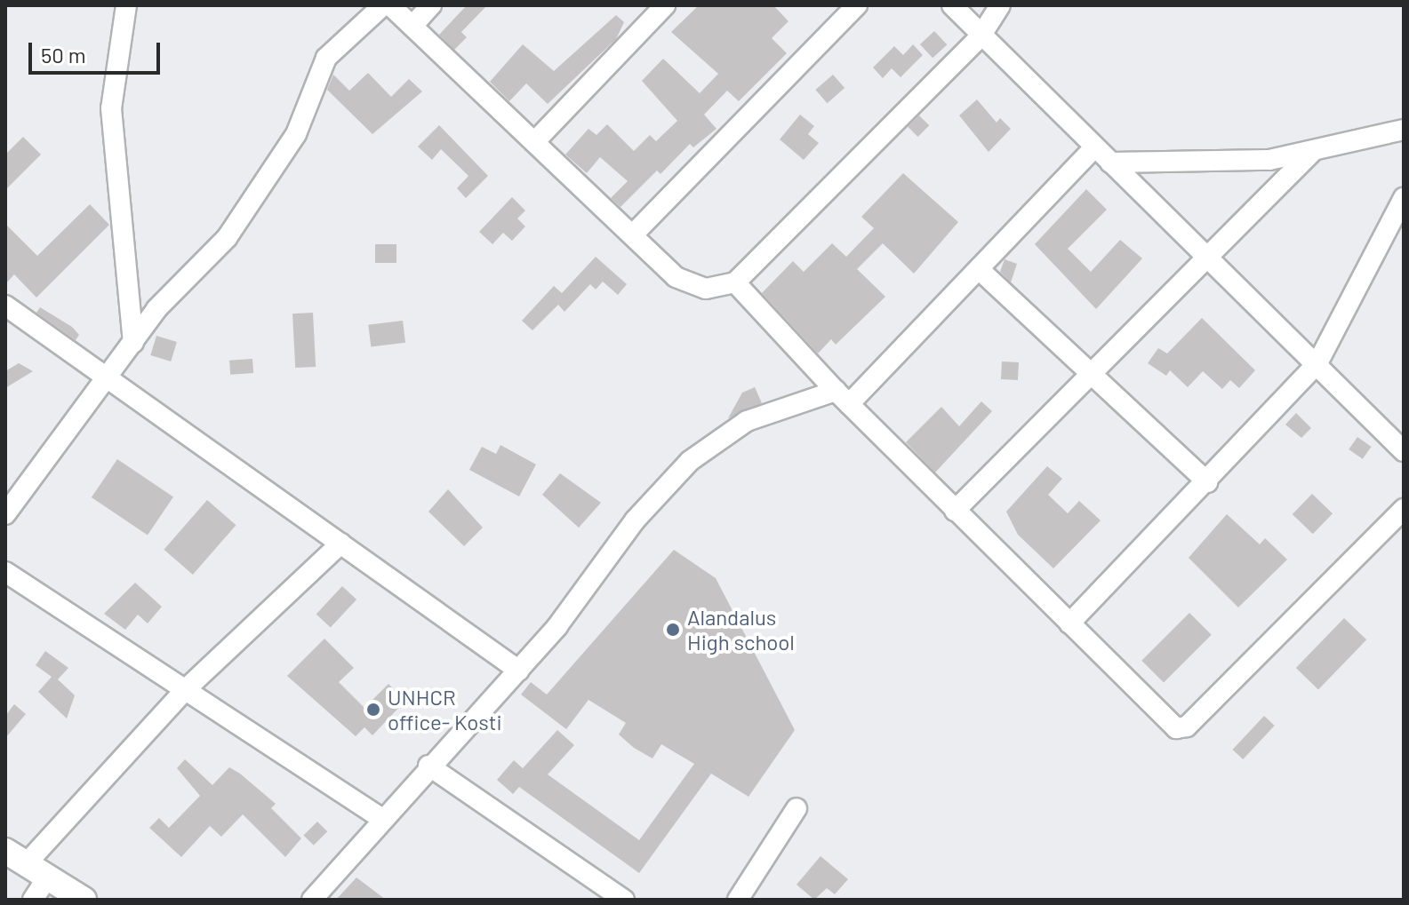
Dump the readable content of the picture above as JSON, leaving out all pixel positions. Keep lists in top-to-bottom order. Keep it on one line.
{"places":["Alandalus High school","UNHCR office- Kosti"],"scale_bar":"50 m"}
